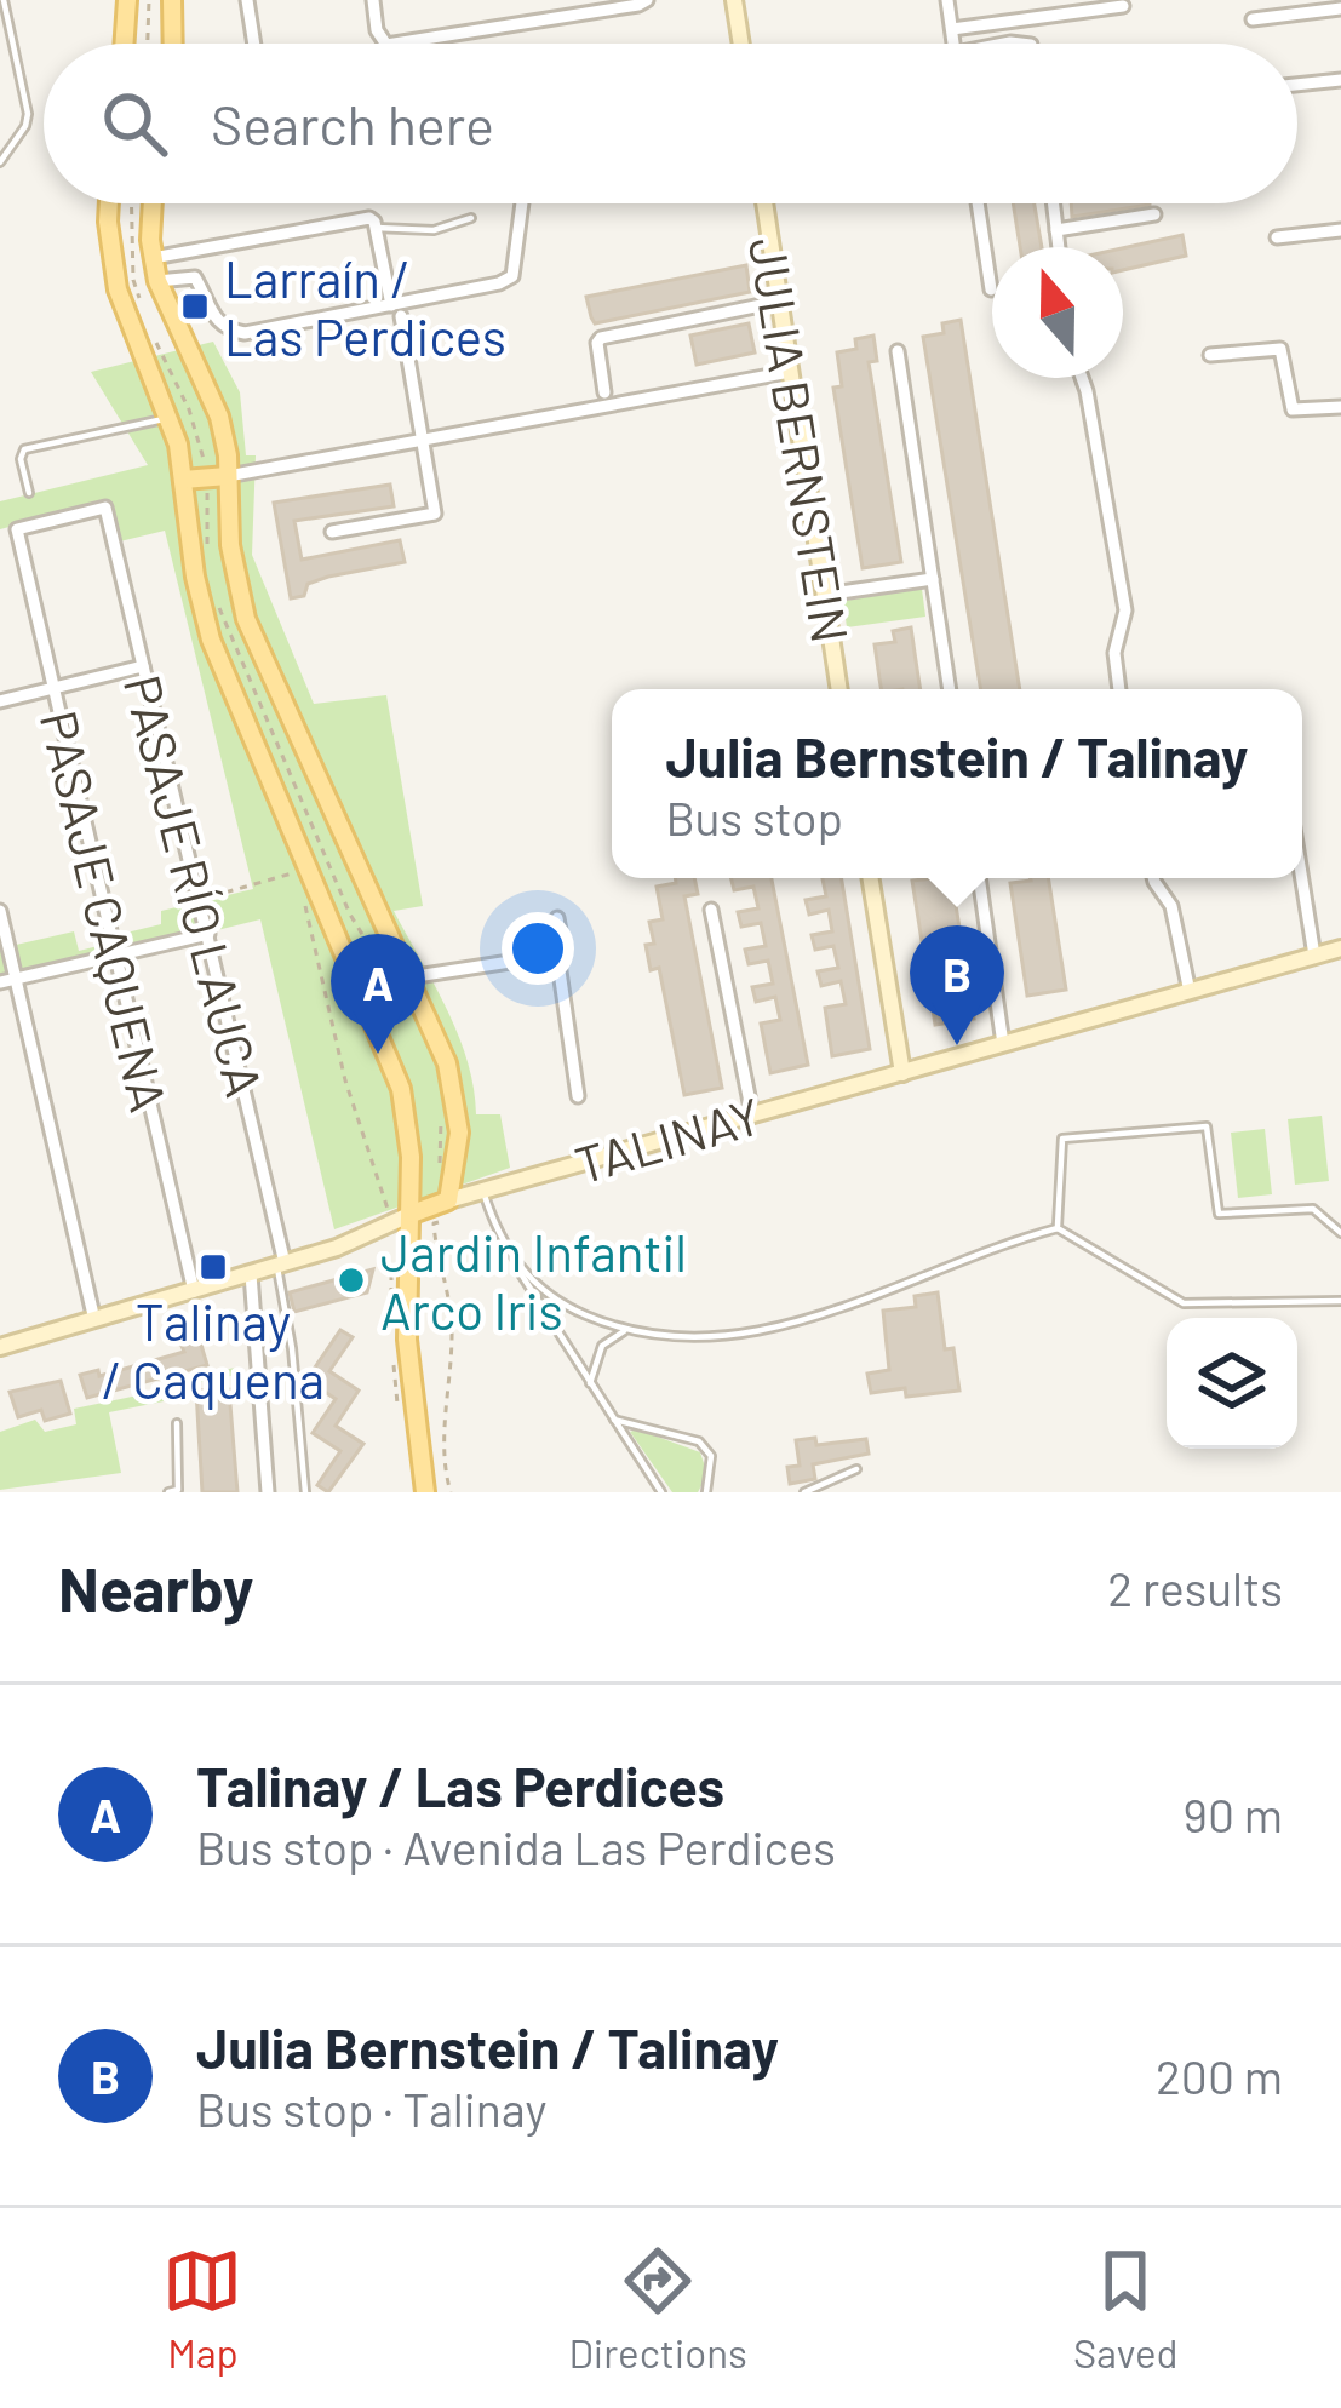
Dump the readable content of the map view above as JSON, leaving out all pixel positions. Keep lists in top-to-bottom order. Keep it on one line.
{"streets":{"main road":["TALINAY"],"street":["JULIA BERNSTEIN","PASAJE RÍO LAUCA","PASAJE CAQUENA"]},"crossings":[["PASAJE RÍO LAUCA","PASAJE CAQUENA"],["PASAJE RÍO LAUCA","TALINAY"],["PASAJE CAQUENA","TALINAY"]],"places":{"transit":["Larraín / Las Perdices","Talinay / Caquena"],"other":["Jardin Infantil Arco Iris"]},"north":"top","page":{"search":"Search here","popup":["Julia Bernstein / Talinay","Bus stop"],"pins":["B","A"],"heading":["Nearby","2 results"],"list":[{"mark":"A","name":"Talinay / Las Perdices","note":"Bus stop · Avenida Las Perdices","value":"90 m"},{"mark":"B","name":"Julia Bernstein / Talinay","note":"Bus stop · Talinay","value":"200 m"}],"nav":["Map","Directions","Saved"]}}
